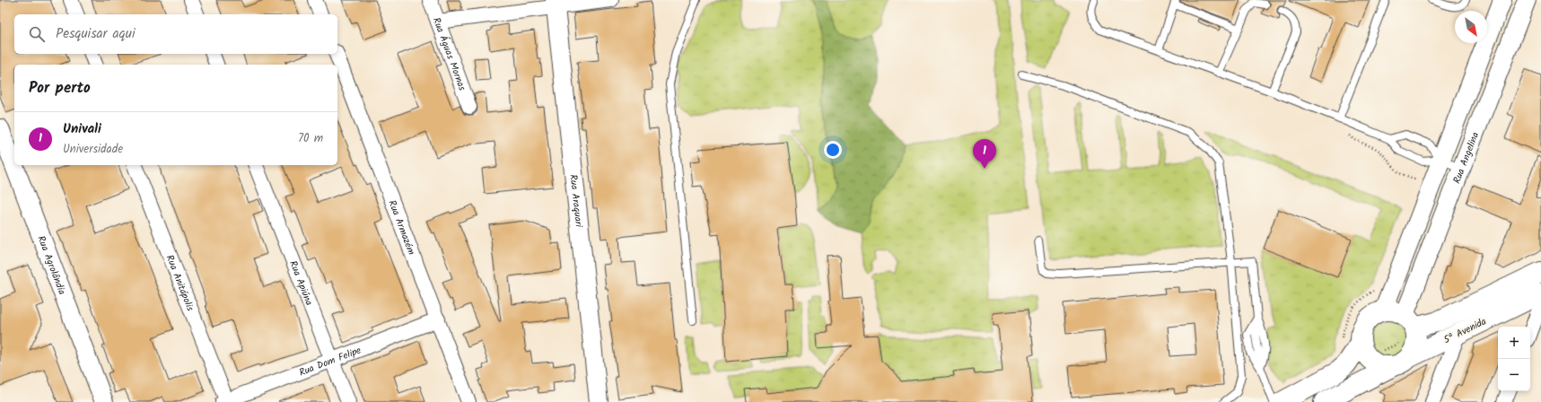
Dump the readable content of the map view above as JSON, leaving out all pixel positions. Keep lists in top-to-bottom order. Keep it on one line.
{"streets":{"main road":["5ª Avenida"],"street":["Rua Águas Mornas","Rua Angelina","Rua Araquari","Rua Armazém","Rua Agrolândia","Rua Anitápolis","Rua Apiúna","Rua Dom Felipe"]},"crossings":[["Rua Angelina","5ª Avenida"],["Rua Armazém","Rua Dom Felipe"],["Rua Anitápolis","Rua Dom Felipe"],["Rua Apiúna","Rua Dom Felipe"]],"north":"bottom right","page":{"search":"Pesquisar aqui","heading":"Por perto","list":[{"mark":"1","name":"Univali","note":"Universidade","value":"70 m"}],"pins":"1","map_buttons":["+","−"]}}
